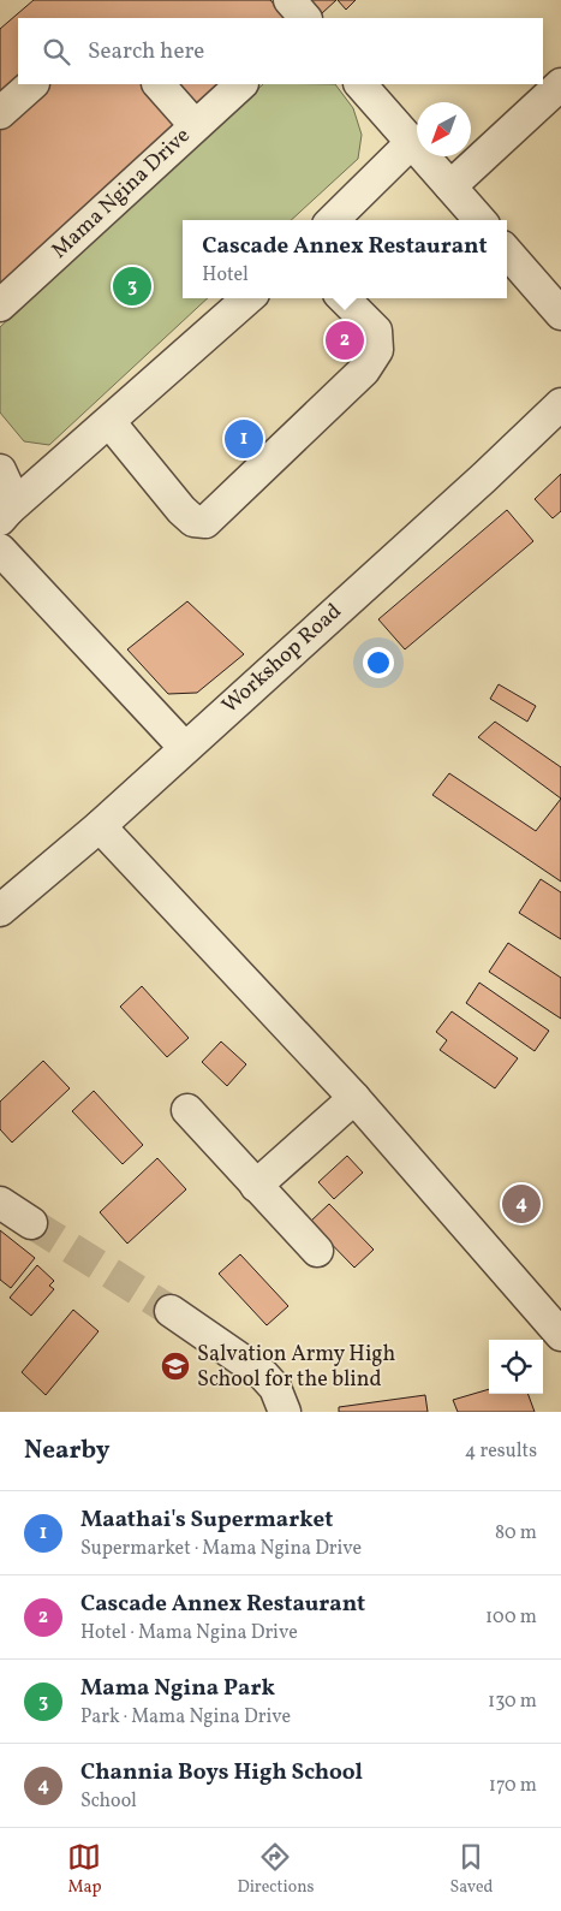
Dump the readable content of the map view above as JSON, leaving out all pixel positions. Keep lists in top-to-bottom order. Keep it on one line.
{"streets":{"street":["Mama Ngina Drive","Workshop Road"]},"places":{"school or university":["Salvation Army High School for the blind"]},"north":"bottom left","page":{"search":"Search here","popup":["Cascade Annex Restaurant","Hotel"],"pins":["3","2","1","4"],"heading":["Nearby","4 results"],"list":[{"mark":"1","name":"Maathai's Supermarket","note":"Supermarket · Mama Ngina Drive","value":"80 m"},{"mark":"2","name":"Cascade Annex Restaurant","note":"Hotel · Mama Ngina Drive","value":"100 m"},{"mark":"3","name":"Mama Ngina Park","note":"Park · Mama Ngina Drive","value":"130 m"},{"mark":"4","name":"Channia Boys High School","note":"School","value":"170 m"}],"nav":["Map","Directions","Saved"]}}
